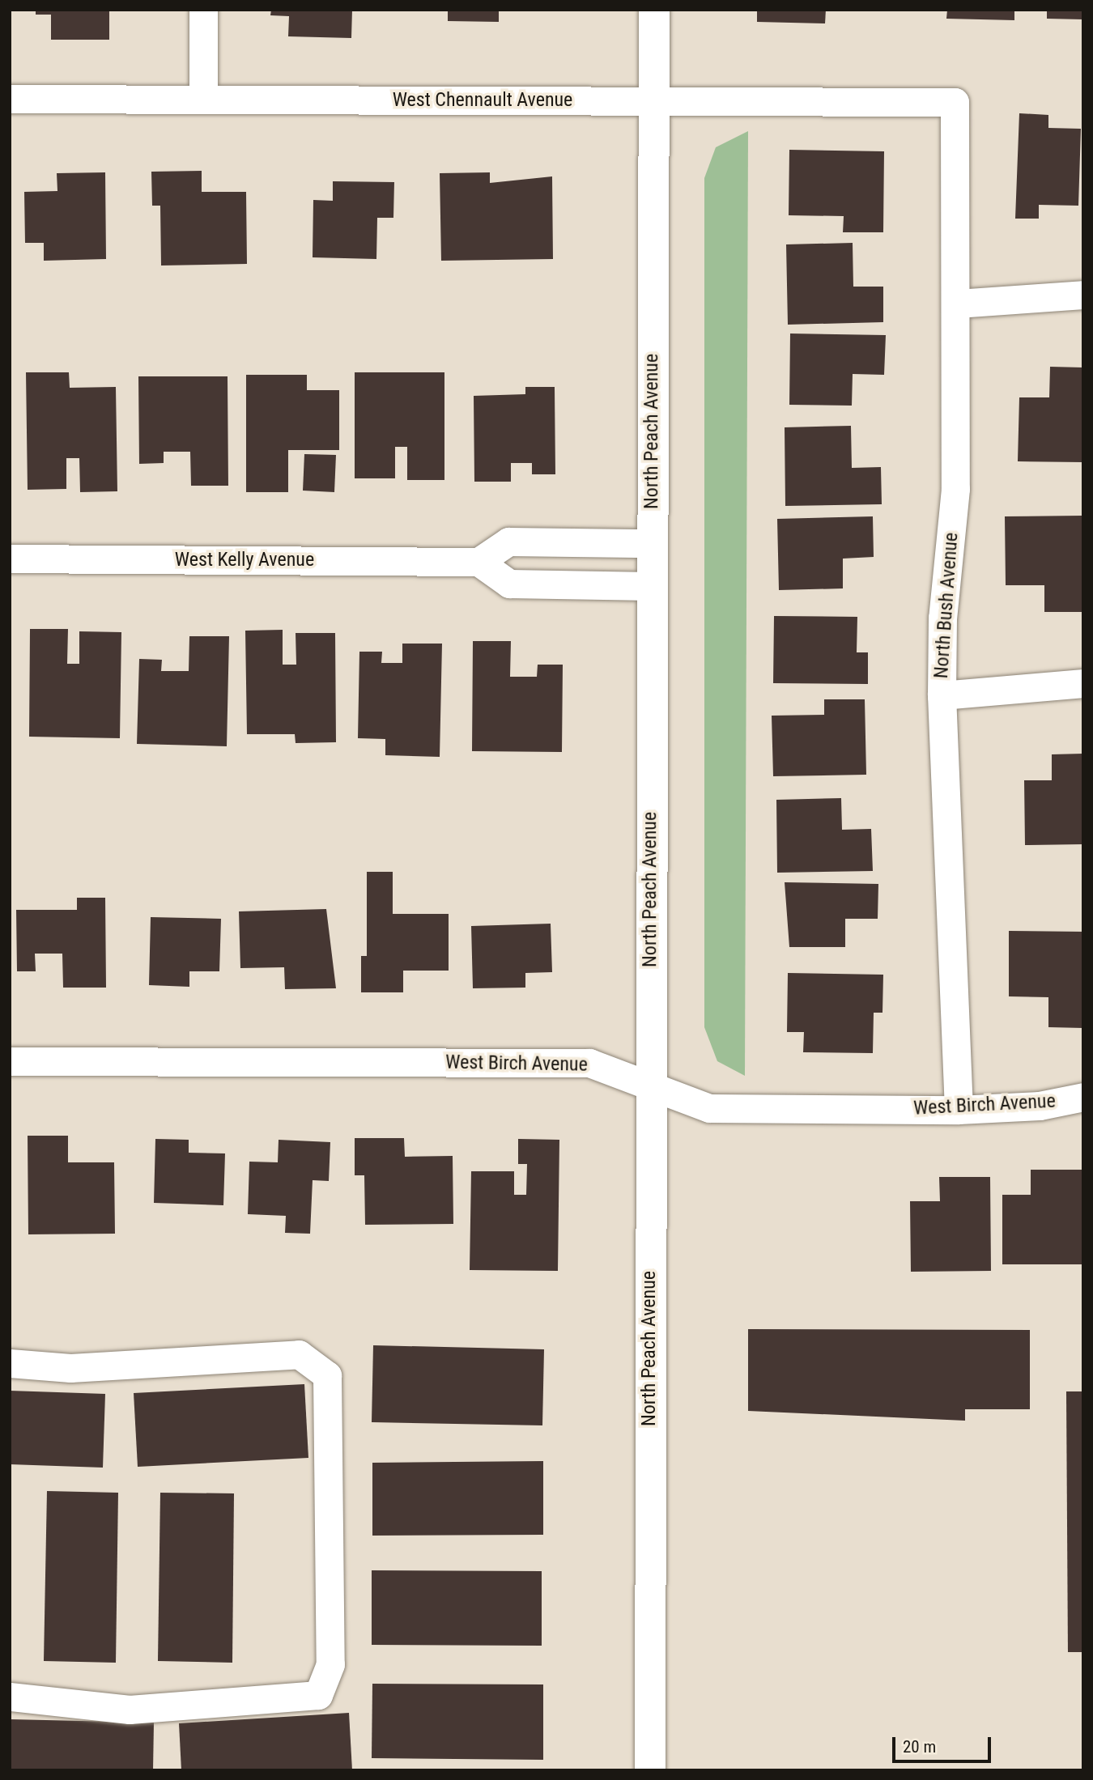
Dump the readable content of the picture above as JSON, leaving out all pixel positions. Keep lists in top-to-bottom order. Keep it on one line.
{"streets":{"street":["West Chennault Avenue","North Peach Avenue","West Kelly Avenue","North Bush Avenue","West Birch Avenue"]},"crossings":[["West Chennault Avenue","North Peach Avenue"],["West Chennault Avenue","North Bush Avenue"],["North Peach Avenue","West Birch Avenue"],["North Bush Avenue","West Birch Avenue"]],"scale_bar":"20 m"}
